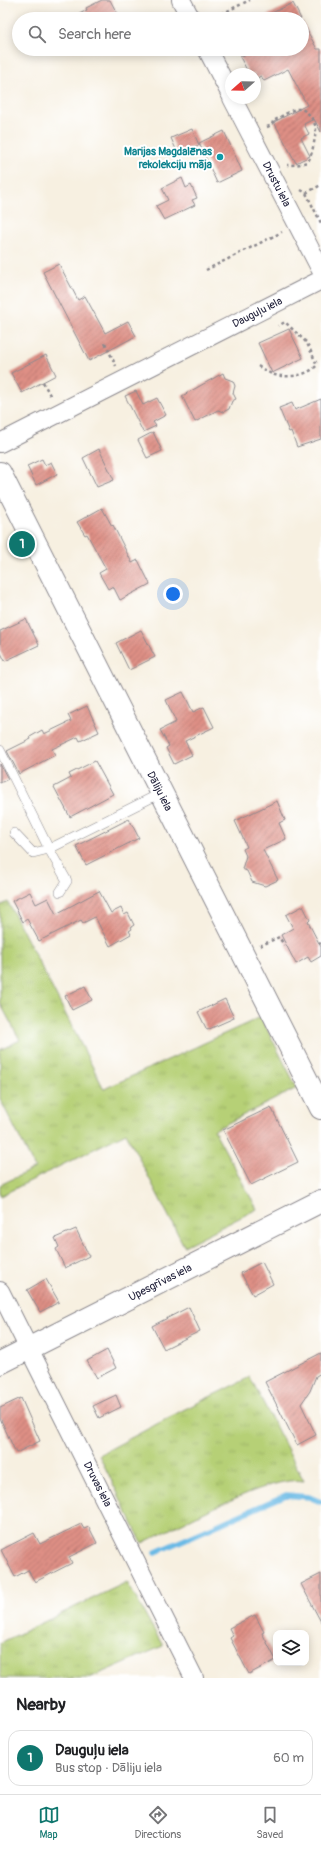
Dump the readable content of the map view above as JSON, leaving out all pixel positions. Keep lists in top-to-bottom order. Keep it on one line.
{"streets":{"street":["Drustu iela","Dauguļu iela","Dāliju iela","Upesgrīvas iela","Druvas iela"]},"crossings":[["Upesgrīvas iela","Druvas iela"]],"places":["Marijas Magdalēnas rekolekciju māja"],"north":"left","page":{"search":"Search here","pins":"1","heading":"Nearby","list":[{"mark":"1","name":"Dauguļu iela","note":"Bus stop · Dāliju iela","value":"60 m"}],"nav":["Map","Directions","Saved"]}}
